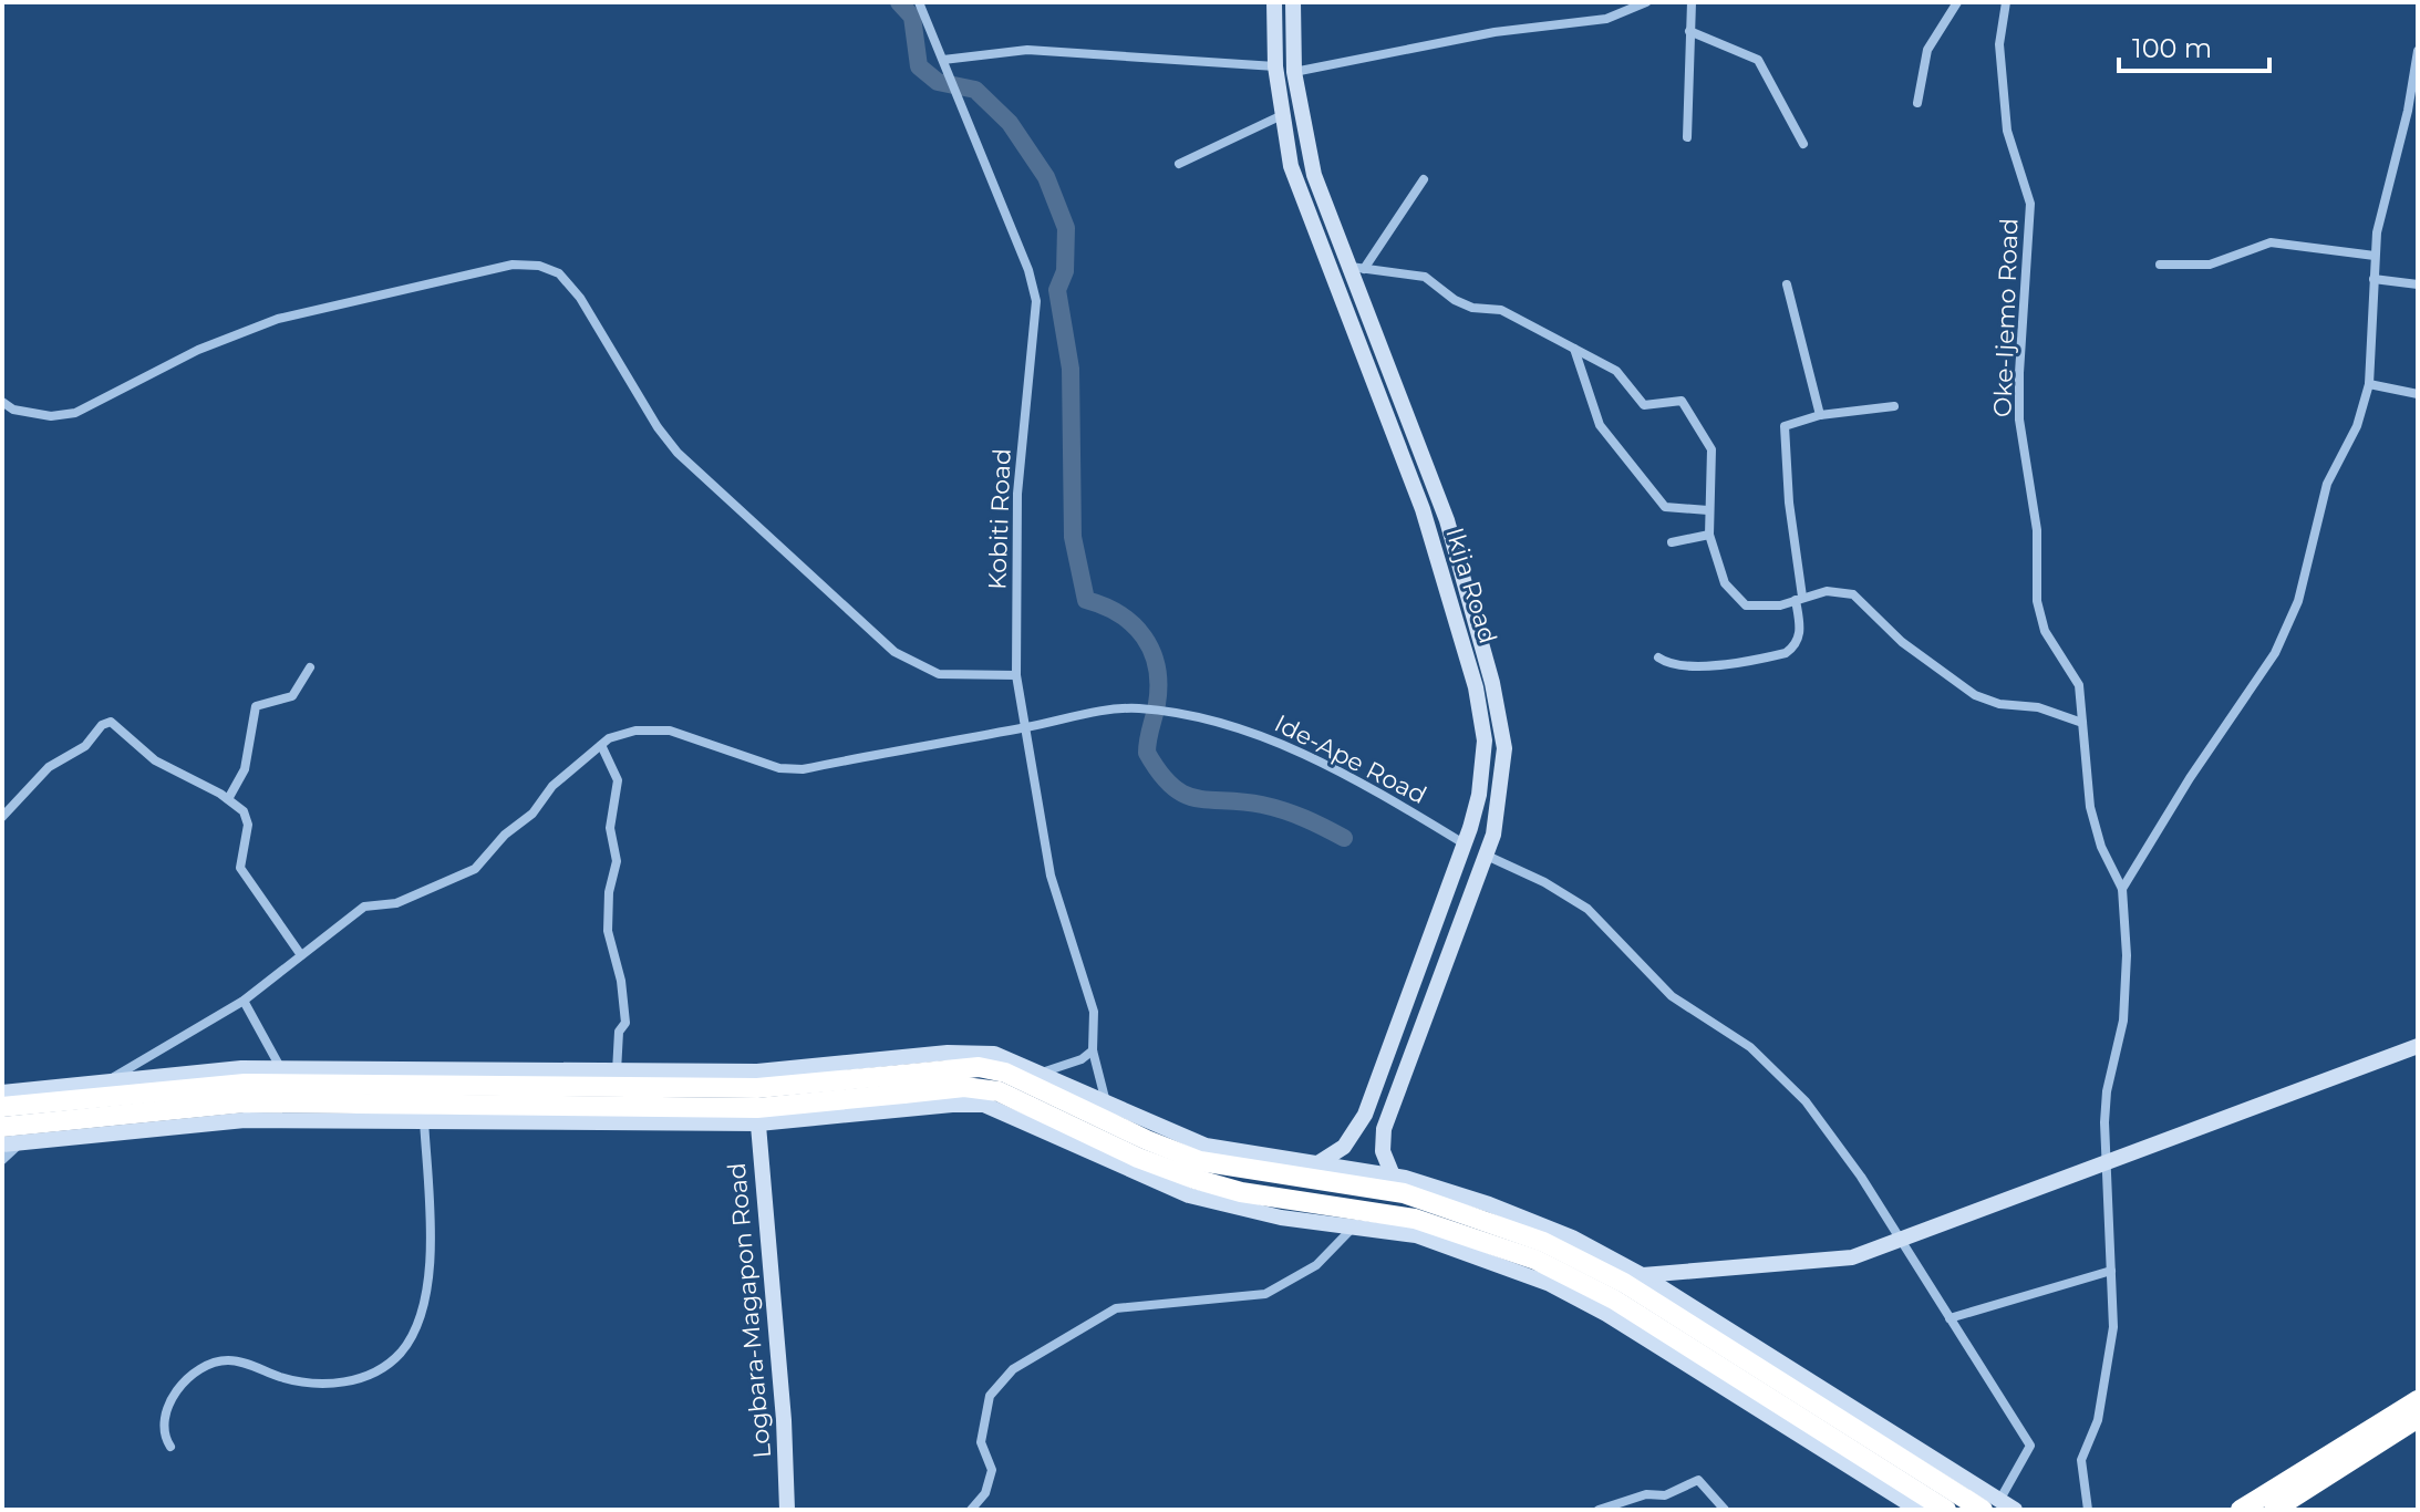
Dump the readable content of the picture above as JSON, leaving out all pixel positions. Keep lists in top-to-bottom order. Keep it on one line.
{"streets":{"street":["Oke-Ijemo Road","Kobiti Road","Ikija Road","Ide-Ape Road","Logbara-Magapon Road"]},"crossings":[["Kobiti Road","Ide-Ape Road"],["Ikija Road","Ide-Ape Road"]],"scale_bar":"100 m"}
